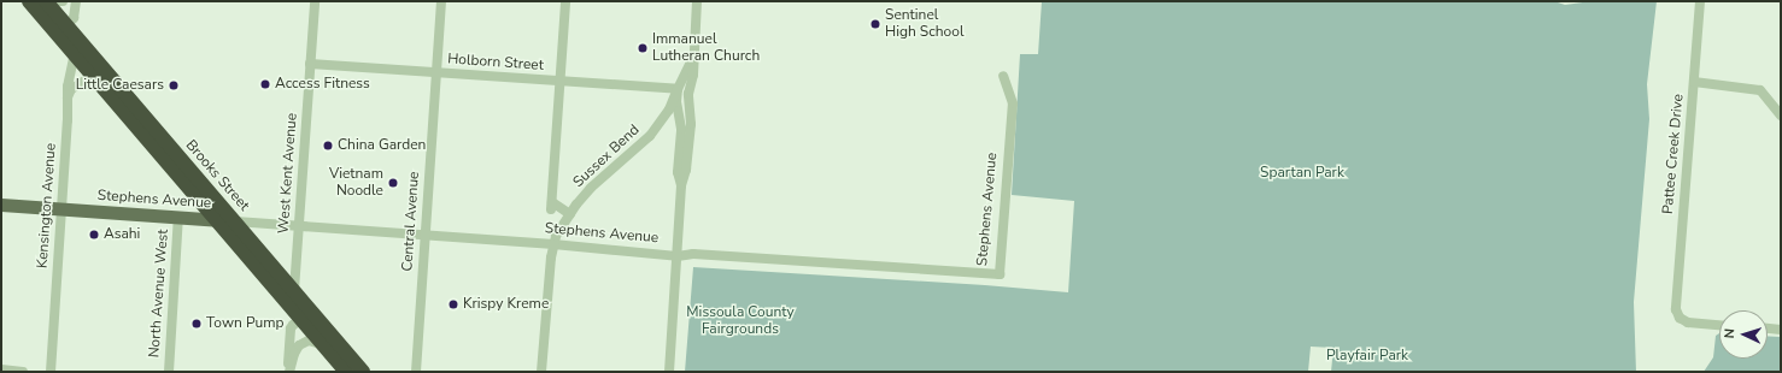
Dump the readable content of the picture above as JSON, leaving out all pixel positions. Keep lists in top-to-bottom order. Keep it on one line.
{"streets":{"highway":["Brooks Street"],"main road":["Stephens Avenue"],"street":["Holborn Street","Pattee Creek Drive","Sussex Bend","West Kent Avenue","Kensington Avenue","Central Avenue","North Avenue West"]},"crossings":[["Holborn Street","Sussex Bend"],["Holborn Street","West Kent Avenue"],["Holborn Street","Central Avenue"],["Sussex Bend","Stephens Avenue"],["West Kent Avenue","Brooks Street"],["West Kent Avenue","Stephens Avenue"],["Brooks Street","Stephens Avenue"],["Brooks Street","Kensington Avenue"],["Stephens Avenue","Kensington Avenue"],["Stephens Avenue","Central Avenue"],["Stephens Avenue","North Avenue West"]],"parks":["Spartan Park","Missoula County Fairgrounds","Playfair Park"],"places":["Sentinel High School","Immanuel Lutheran Church","Access Fitness","Little Caesars","China Garden","Vietnam Noodle","Asahi","Krispy Kreme","Town Pump"],"north":"left"}
